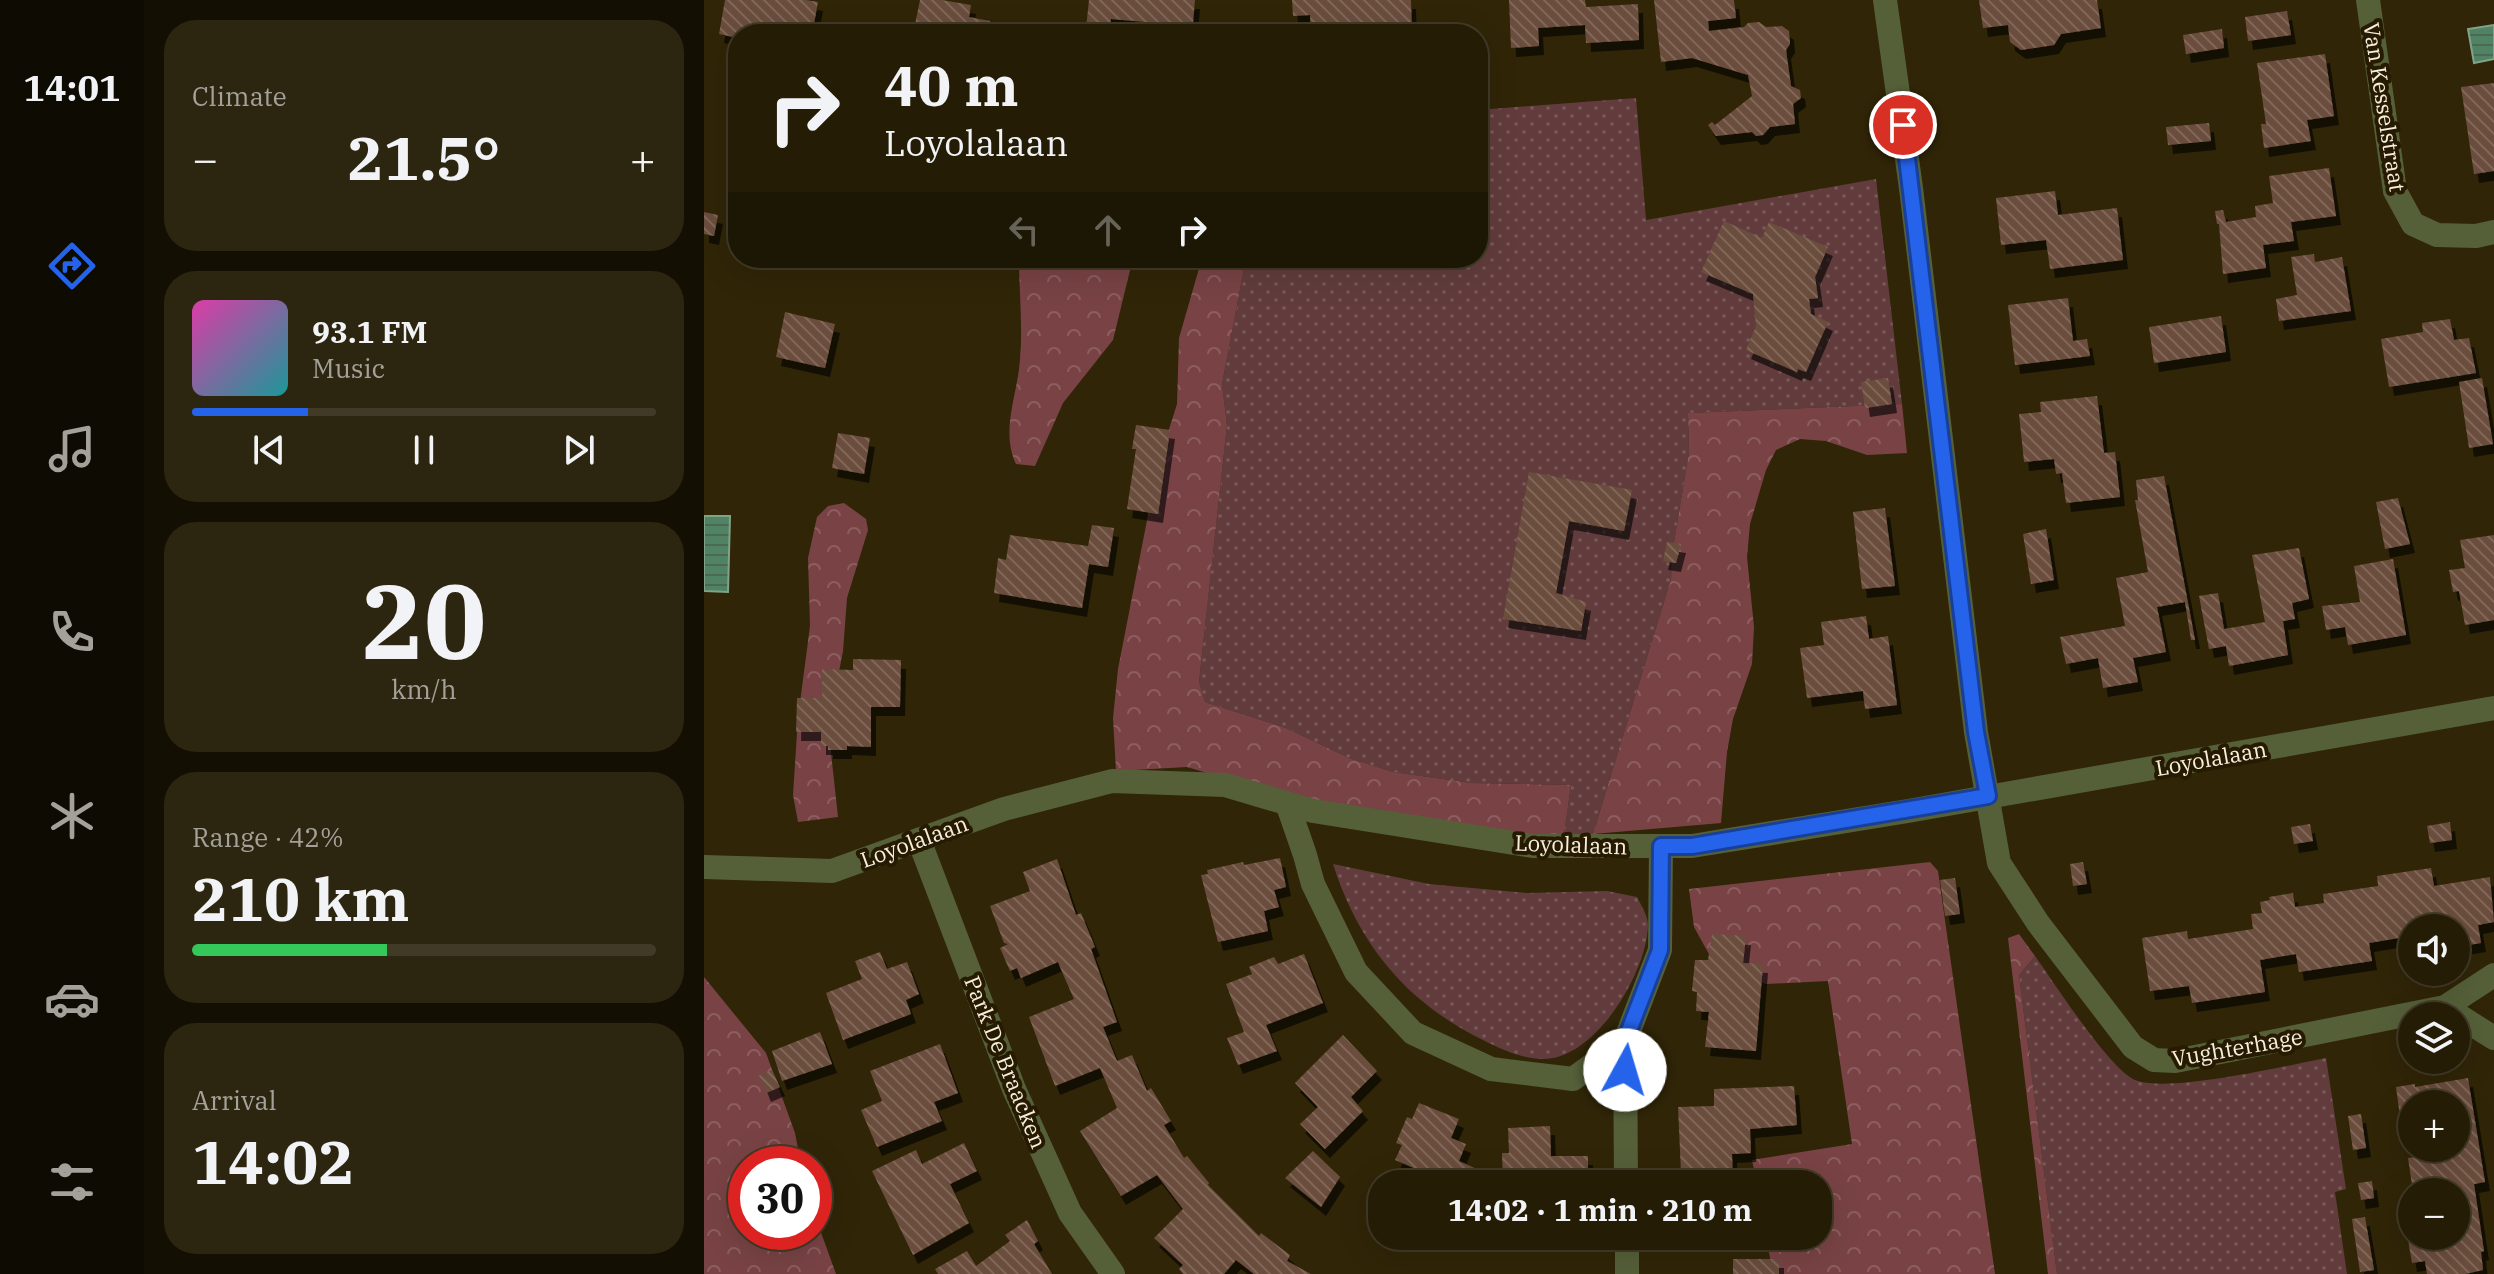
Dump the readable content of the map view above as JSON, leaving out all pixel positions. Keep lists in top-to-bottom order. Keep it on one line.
{"streets":{"street":["Van Kesselstraat","Loyolalaan","Vughterhage","Park De Braacken"]},"crossings":[["Loyolalaan","Vughterhage"],["Loyolalaan","Park De Braacken"]],"page":{"tabs":"14:01","tile":["Climate",["20","km/h"],["Range · 42%","210 km"],["Arrival","14:02"]],"turn":["40 m","Loyolalaan"],"heat":["−","21.5°","+"],"song":["93.1 FM","Music"],"map_buttons":["+","−"],"limit":"30","trip":"14:02 · 1 min · 210 m"}}
